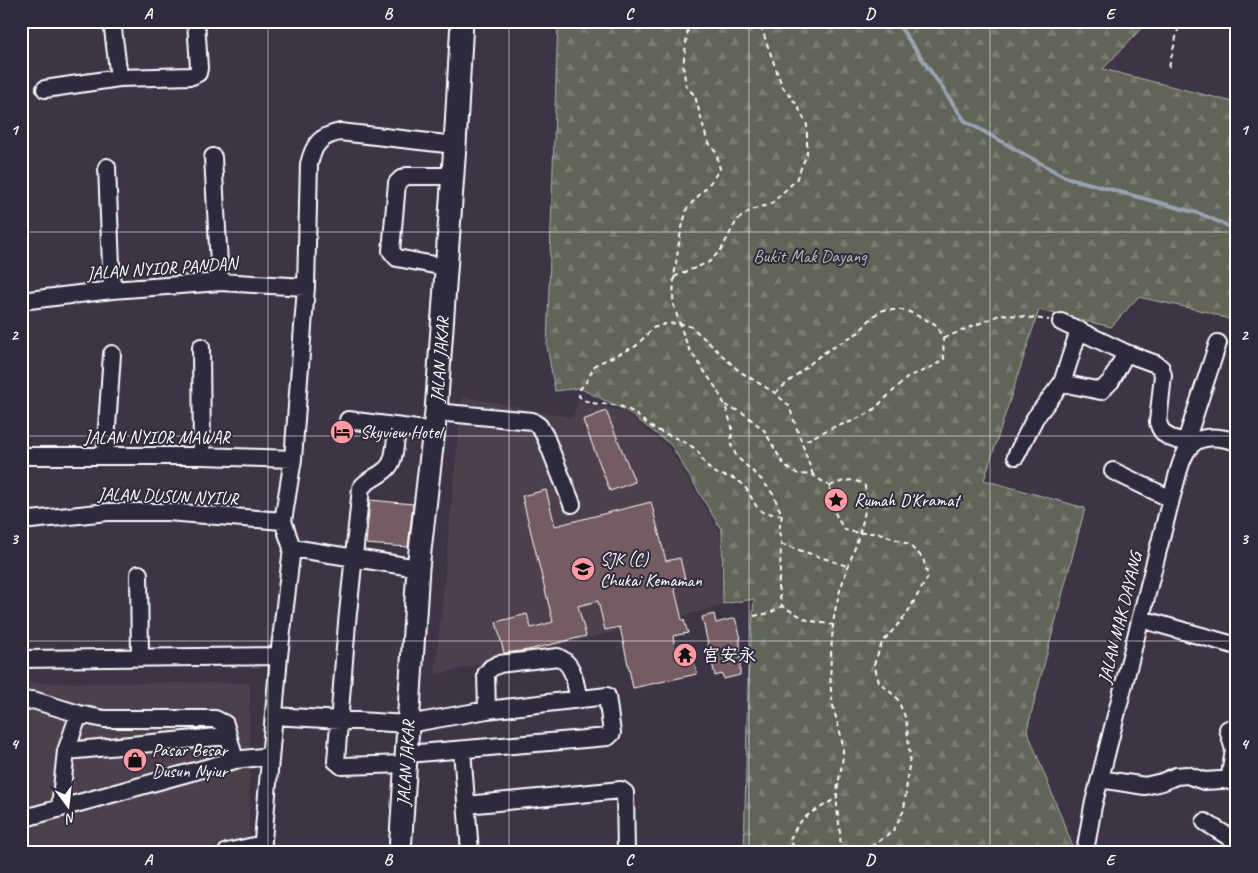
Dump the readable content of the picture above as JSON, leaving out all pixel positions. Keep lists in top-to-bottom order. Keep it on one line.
{"streets":{"main road":["JALAN JAKAR"],"street":["JALAN NYIOR PANDAN","JALAN NYIOR MAWAR","JALAN DUSUN NYIUR","JALAN MAK DAYANG"]},"parks":["Bukit Mak Dayang"],"places":{"hotel":["Skyview Hotel"],"place":["Rumah D'Kramat"],"school or university":["SJK (C) Chukai Kemaman"],"temple":["宮安永"],"shop":["Pasar Besar Dusun Nyiur"]},"north":"bottom","grid":{"columns":["A","B","C","D","E"],"rows":["1","2","3","4"]}}
